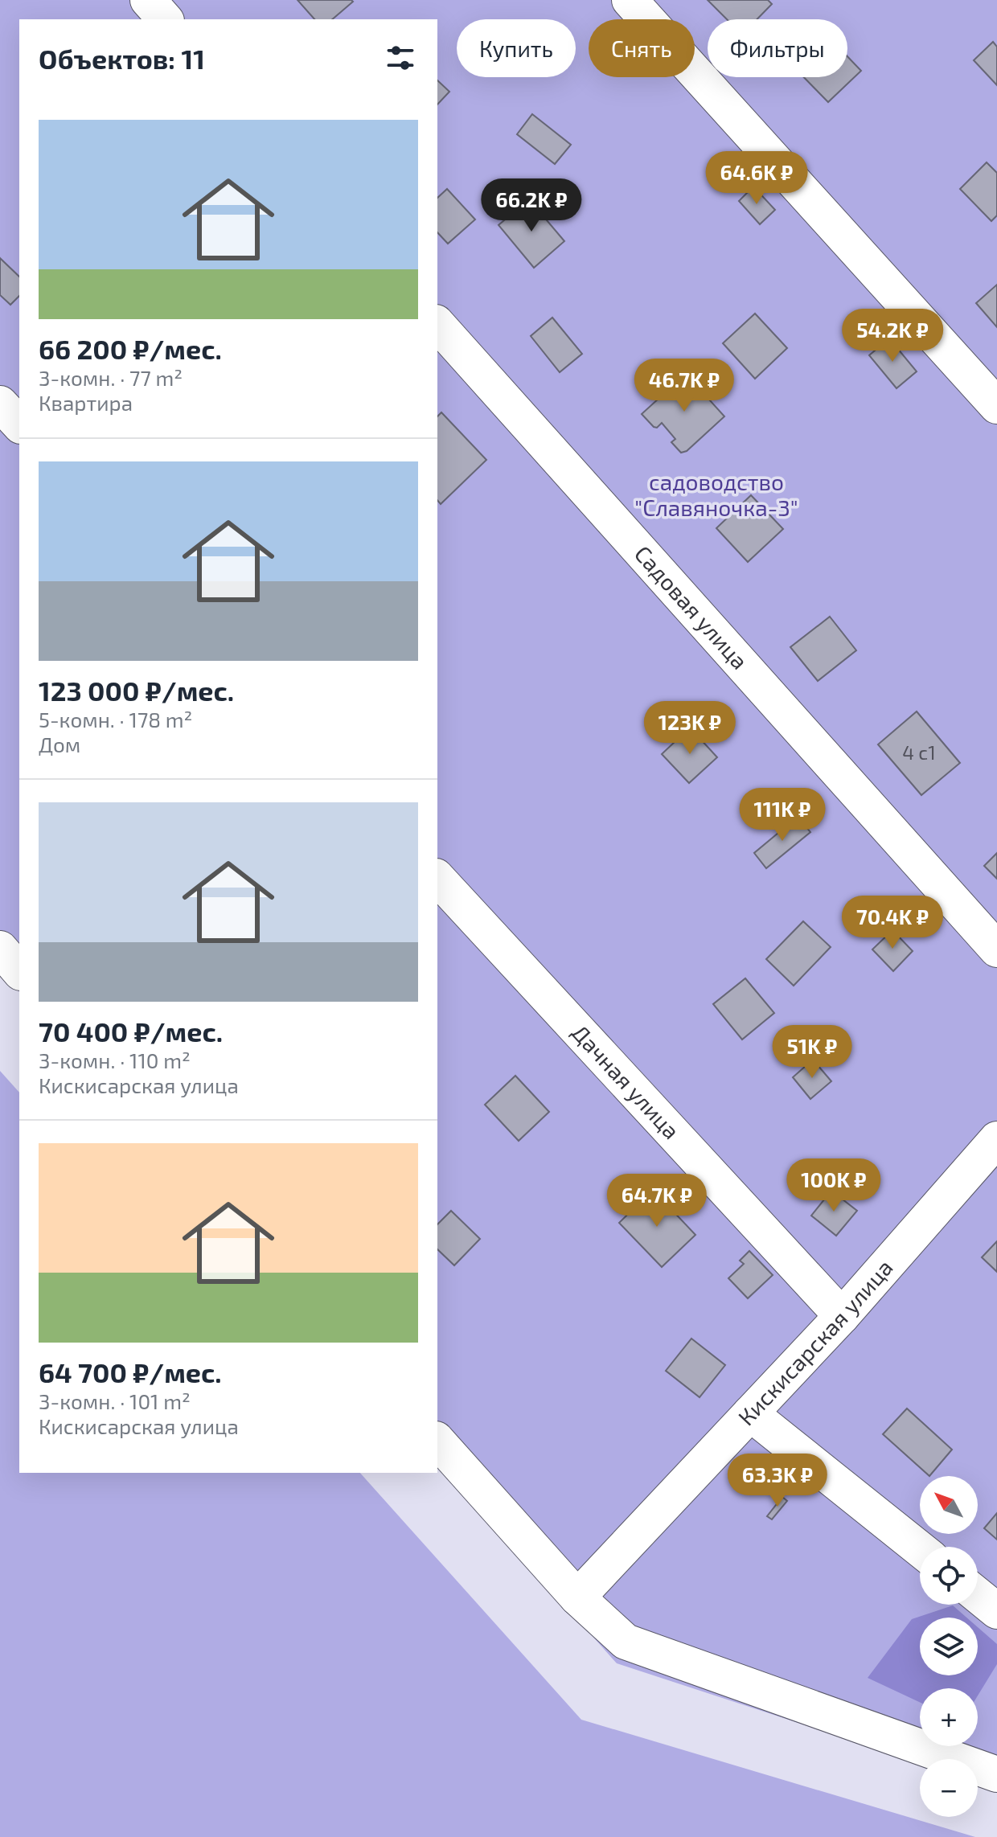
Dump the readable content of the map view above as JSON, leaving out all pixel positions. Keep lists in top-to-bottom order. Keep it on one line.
{"streets":{"street":["Садовая улица","Дачная улица","Кискисарская улица"]},"crossings":[["Дачная улица","Кискисарская улица"]],"parks":["садоводство \"Славяночка-3\""],"house_numbers":["4 с1"],"north":"top left","page":{"chip":["Купить","Снять","Фильтры"],"heading":"Объектов: 11","list":[{"name":"66 200 ₽/мес.","note":"3-комн. · 77 m² · Квартира"},{"name":"123 000 ₽/мес.","note":"5-комн. · 178 m² · Дом"},{"name":"70 400 ₽/мес.","note":"3-комн. · 110 m² · Кискисарская улица"},{"name":"64 700 ₽/мес.","note":"3-комн. · 101 m² · Кискисарская улица"}],"price":["64.6K ₽","66.2K ₽","54.2K ₽","46.7K ₽","123K ₽","111K ₽","70.4K ₽","51K ₽","100K ₽","64.7K ₽","63.3K ₽"],"map_buttons":["+","−"]}}
